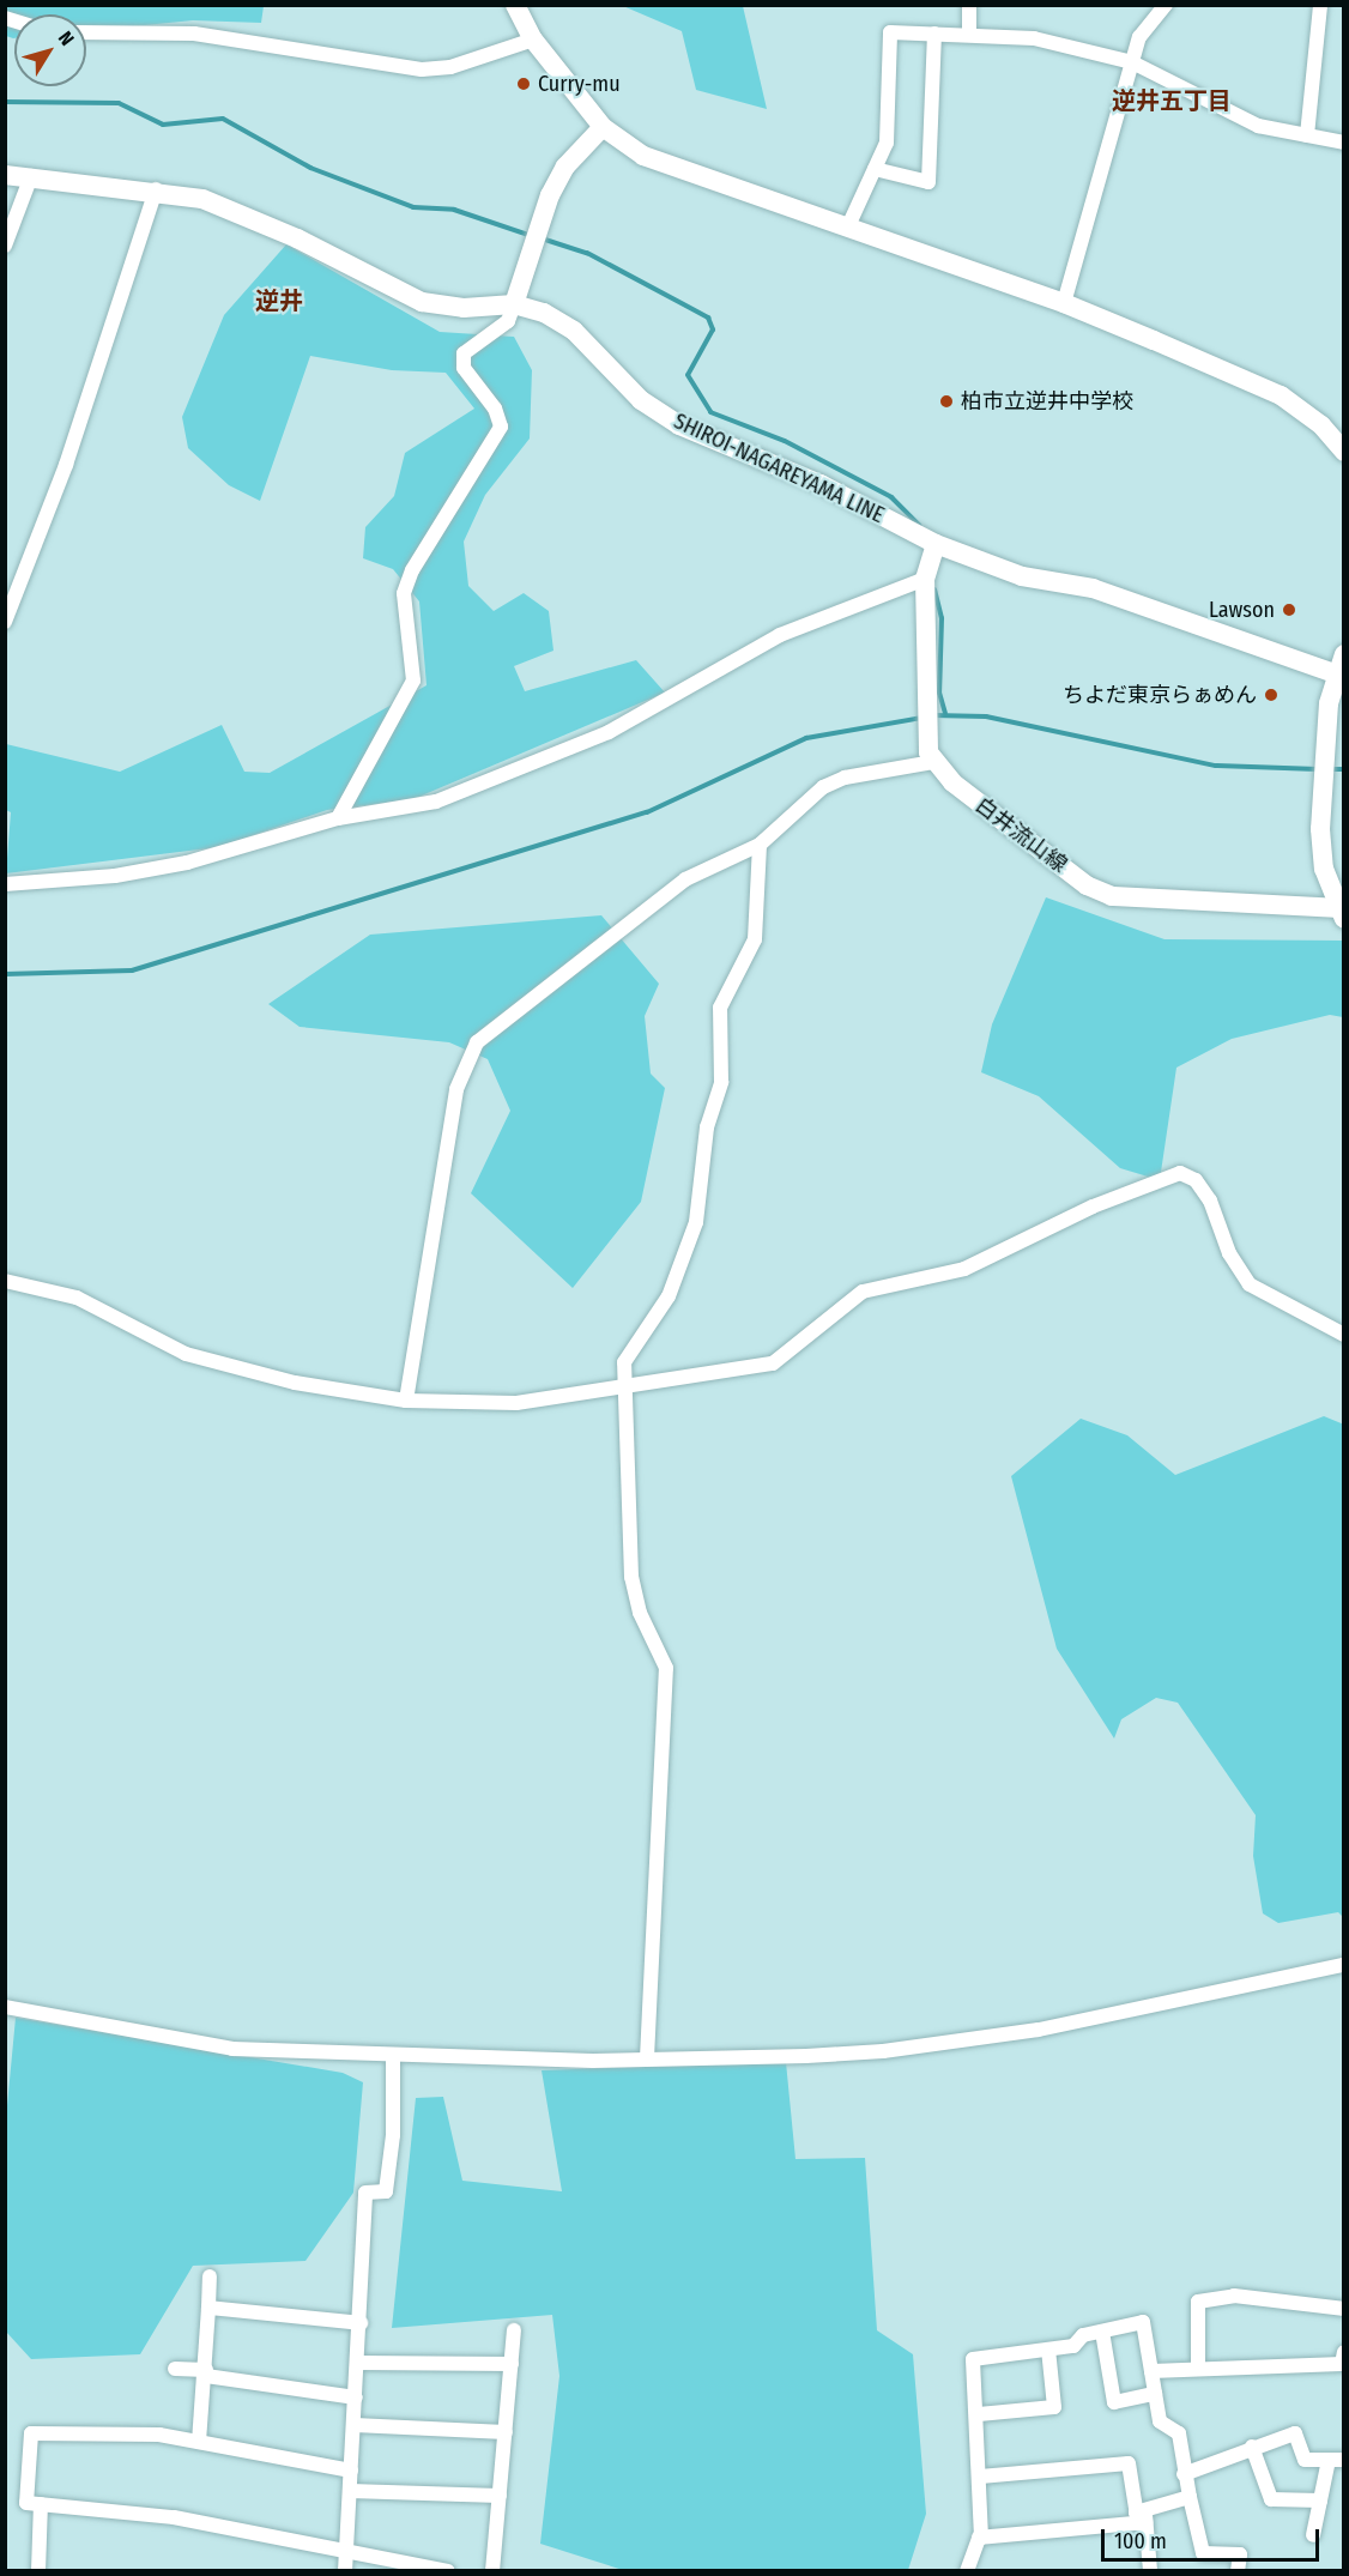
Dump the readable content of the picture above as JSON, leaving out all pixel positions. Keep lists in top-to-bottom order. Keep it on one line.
{"streets":{"street":["SHIROI-NAGAREYAMA LINE","白井流山線"]},"districts":["逆井五丁目","逆井"],"places":["Curry-mu","柏市立逆井中学校","Lawson","ちよだ東京らぁめん"],"scale_bar":"100 m","north":"top right"}
